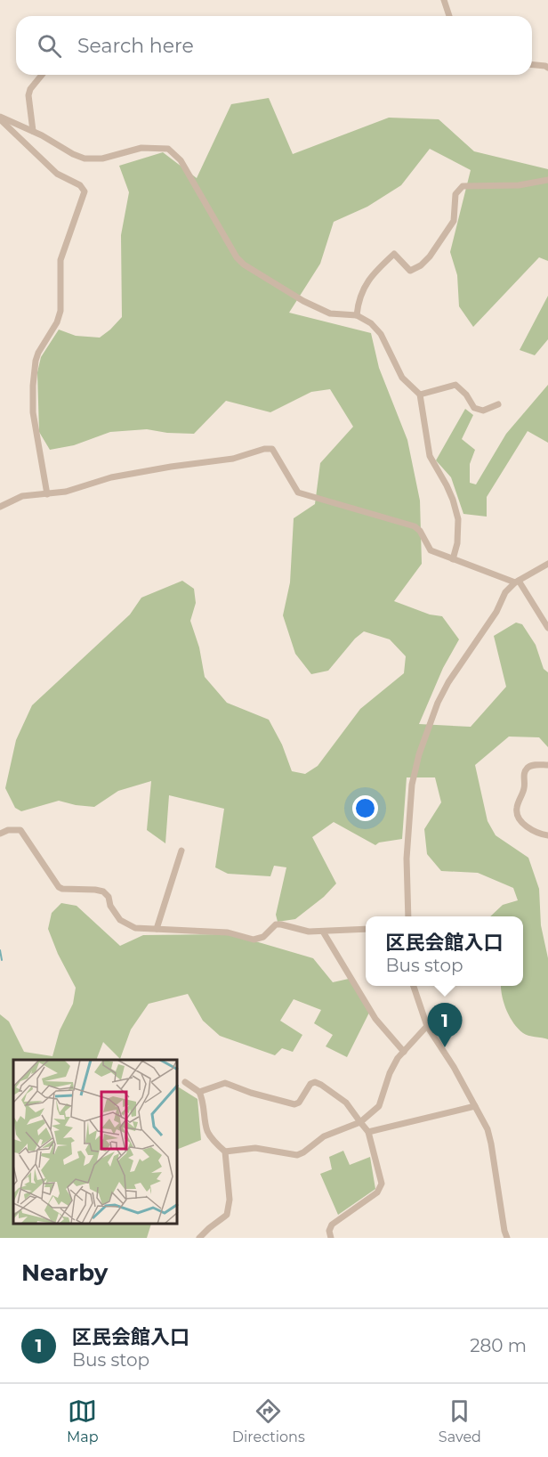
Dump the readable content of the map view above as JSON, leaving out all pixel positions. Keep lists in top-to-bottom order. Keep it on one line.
{"page":{"search":"Search here","popup":["区民会館入口","Bus stop"],"pins":"1","heading":"Nearby","list":[{"mark":"1","name":"区民会館入口","note":"Bus stop","value":"280 m"}],"nav":["Map","Directions","Saved"]}}
